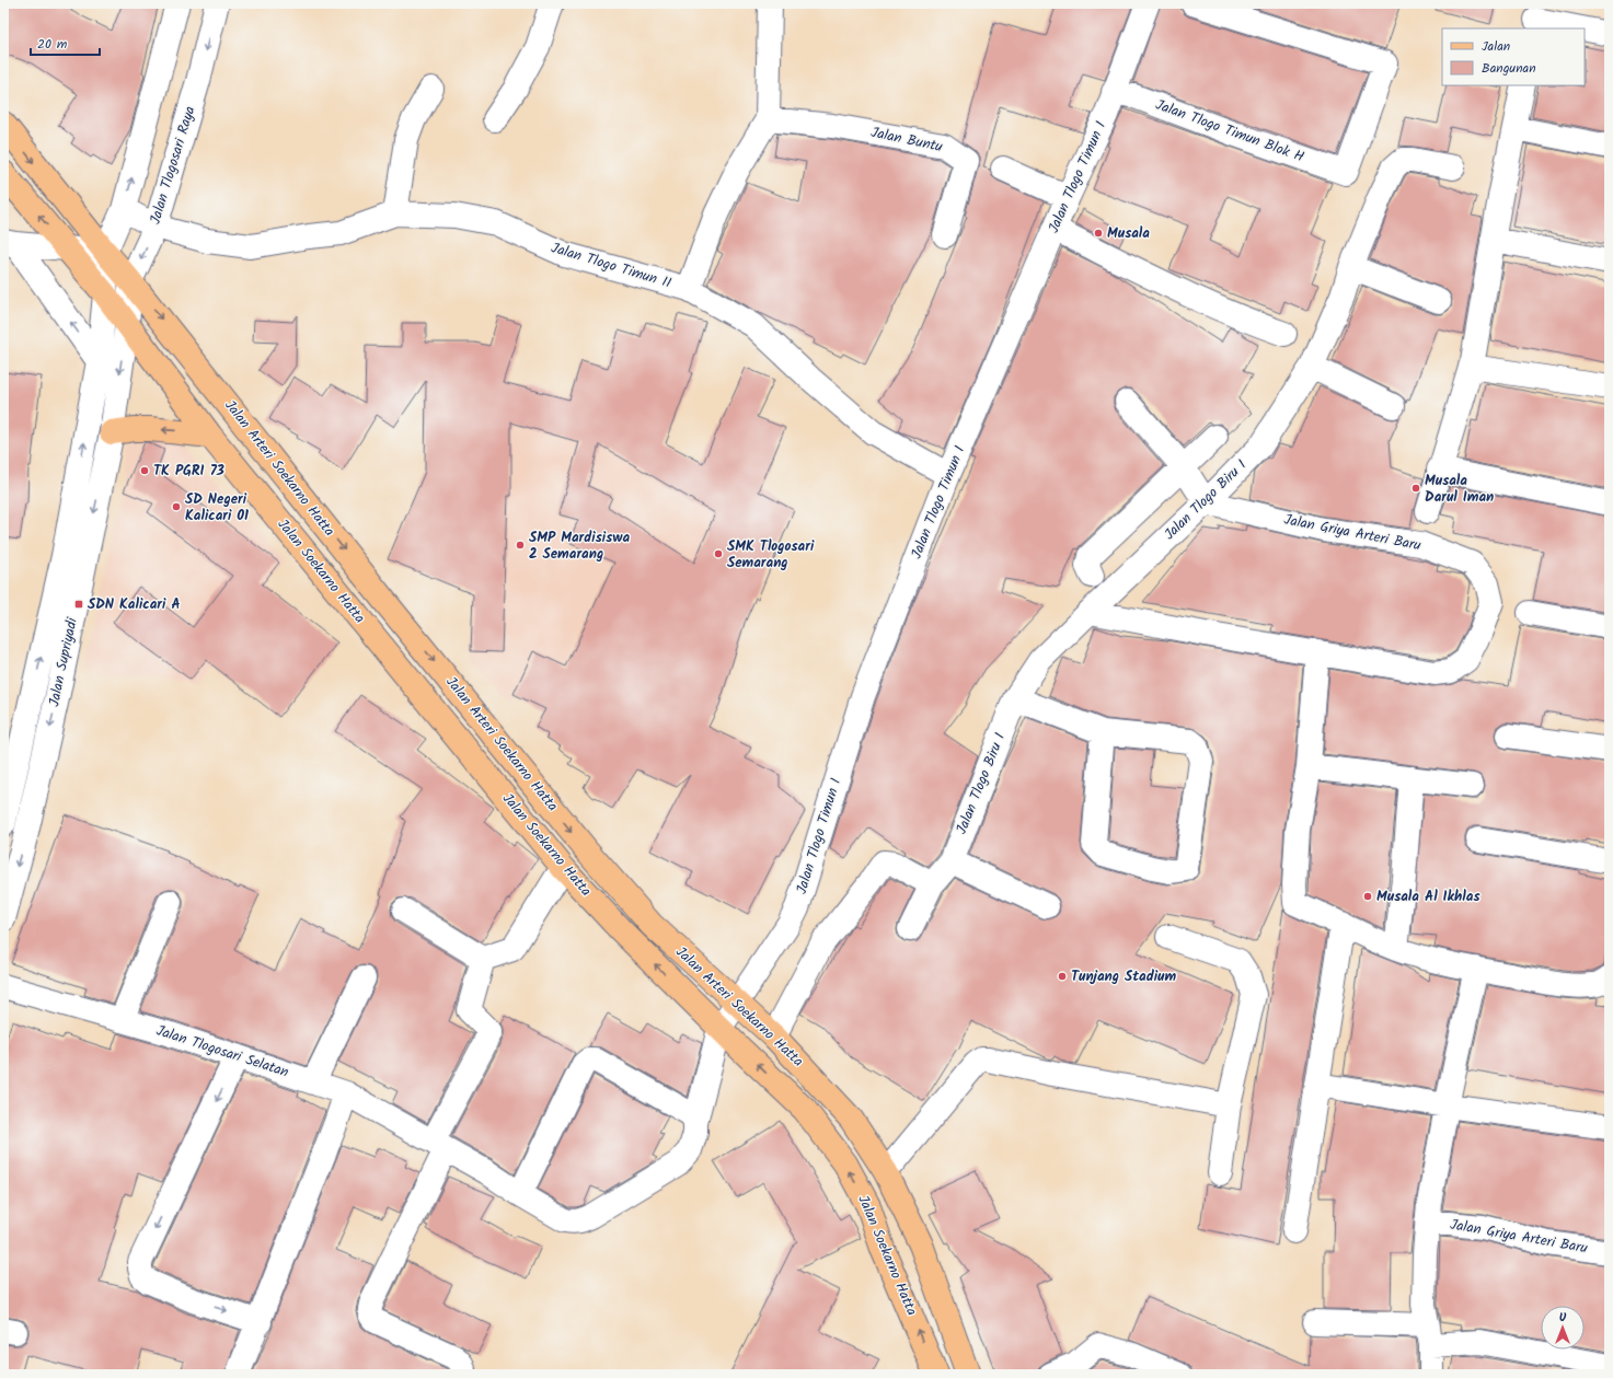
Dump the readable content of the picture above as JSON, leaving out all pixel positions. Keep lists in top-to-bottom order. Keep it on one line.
{"streets":{"main road":["Jalan Arteri Soekarno Hatta","Jalan Soekarno Hatta"],"street":["Jalan Tlogo Timun Blok H","Jalan Buntu","Jalan Tlogosari Raya","Jalan Tlogo Timun I","Jalan Tlogo Timun II","Jalan Tlogo Biru I","Jalan Griya Arteri Baru","Jalan Supriyadi","Jalan Tlogosari Selatan"]},"crossings":[["Jalan Tlogo Timun Blok H","Jalan Tlogo Timun I"],["Jalan Tlogosari Raya","Jalan Tlogo Timun II"],["Jalan Tlogosari Raya","Jalan Arteri Soekarno Hatta"],["Jalan Tlogosari Raya","Jalan Soekarno Hatta"],["Jalan Tlogosari Raya","Jalan Supriyadi"],["Jalan Tlogo Timun I","Jalan Tlogo Timun II"],["Jalan Tlogo Timun I","Jalan Arteri Soekarno Hatta"],["Jalan Tlogo Timun I","Jalan Soekarno Hatta"],["Jalan Tlogo Timun I","Jalan Tlogosari Selatan"],["Jalan Tlogo Biru I","Jalan Griya Arteri Baru"],["Jalan Soekarno Hatta","Jalan Supriyadi"]],"one_way":["Jalan Arteri Soekarno Hatta","Jalan Soekarno Hatta"],"places":{"other":["Musala","TK PGRI 73","Musala Darul Iman","SD Negeri Kalicari 01","SMP Mardisiswa 2 Semarang","SMK Tlogosari Semarang","Musala Al Ikhlas","Tunjang Stadium"],"transit":["SDN Kalicari A"]},"legend":["Jalan","Bangunan"],"scale_bar":"20 m","north":"top"}
